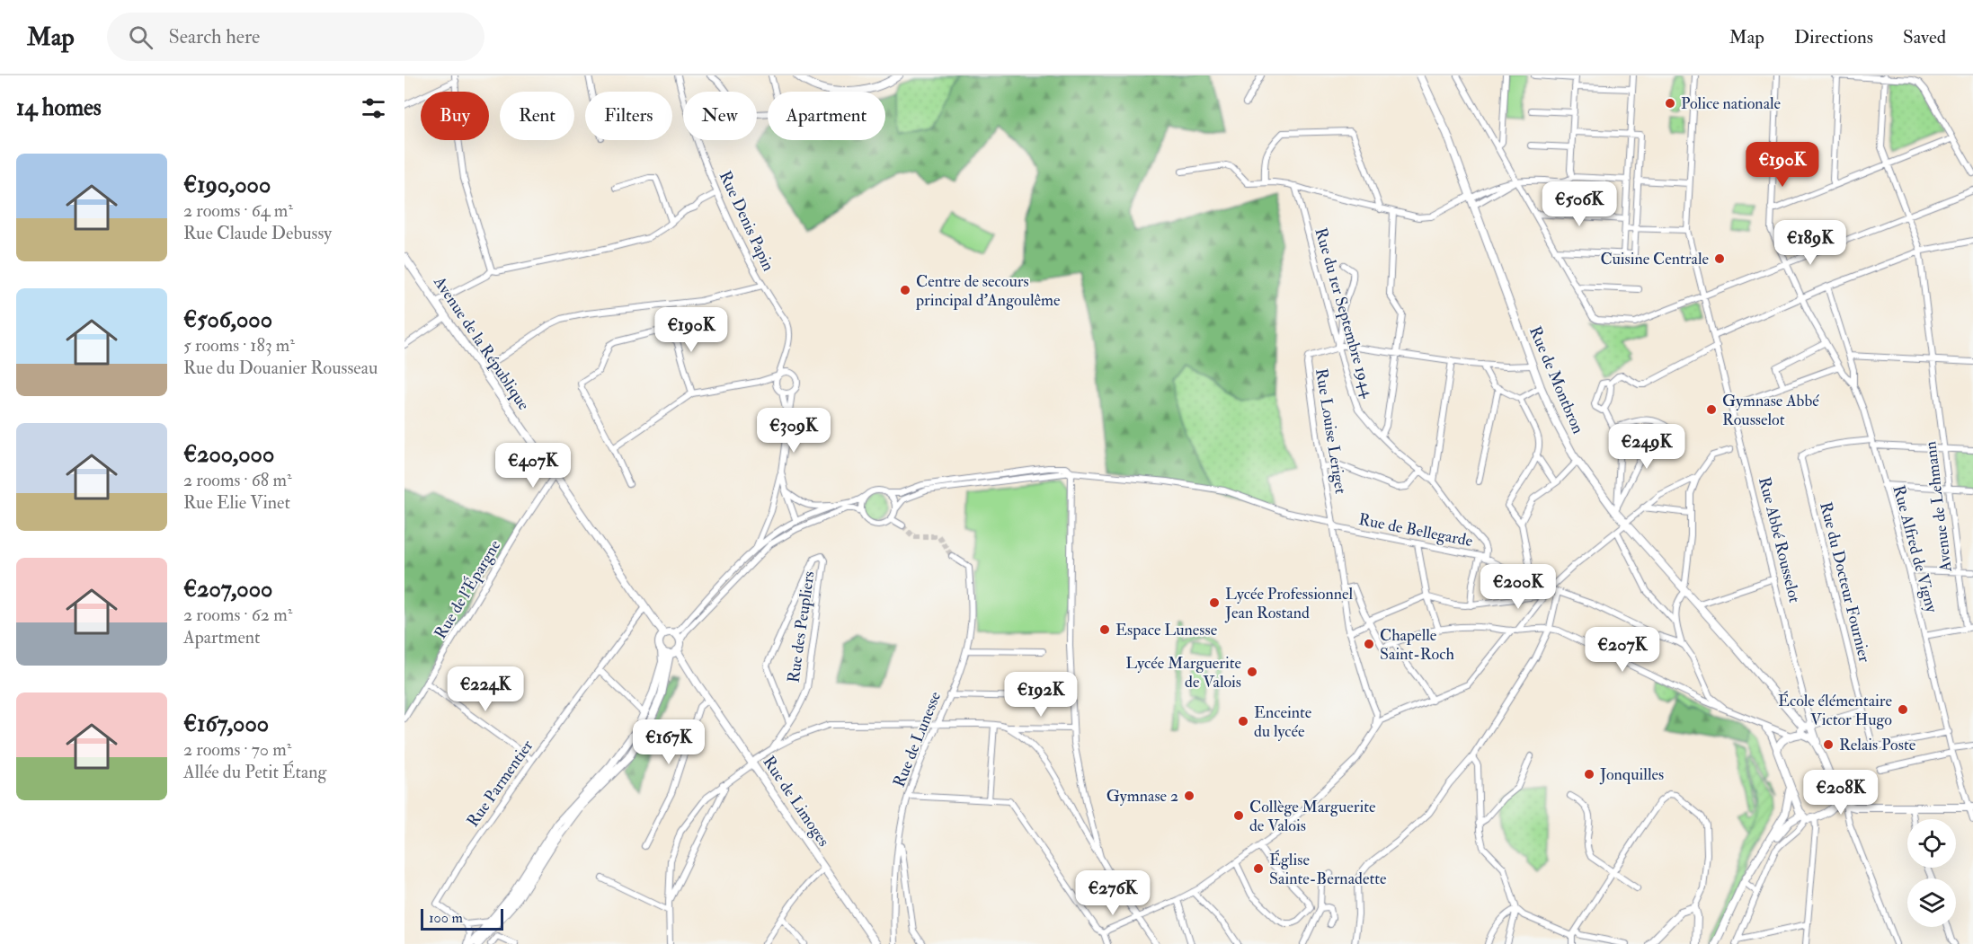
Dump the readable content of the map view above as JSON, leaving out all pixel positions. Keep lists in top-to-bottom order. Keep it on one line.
{"streets":{"main road":["Avenue de la République","Rue de Montbron","Rue Abbé Rousselot","Rue de Limoges"],"street":["Rue Denis Papin","Rue du 1er Septembre 1944","Rue Louise Leriget","Avenue de Lehmann","Rue de Bellegarde","Rue Alfred de Vigny","Rue du Docteur Fournier","Rue de l'Épargne","Rue des Peupliers","Rue de Lunesse","Rue Parmentier"]},"crossings":[["Rue du 1er Septembre 1944","Rue Louise Leriget"],["Rue du 1er Septembre 1944","Rue de Bellegarde"],["Avenue de la République","Rue de l'Épargne"],["Avenue de la République","Rue Parmentier"],["Avenue de la République","Rue de Limoges"],["Rue Louise Leriget","Rue de Bellegarde"],["Rue Alfred de Vigny","Rue du Docteur Fournier"]],"places":["Police nationale","Cuisine Centrale","Centre de secours principal d'Angoulême","Gymnase Abbé Rousselot","Lycée Professionnel Jean Rostand","Espace Lunesse","Chapelle Saint-Roch","Lycée Marguerite de Valois","École élémentaire Victor Hugo","Enceinte du lycée","Relais Poste","Jonquilles","Gymnase 2","Collège Marguerite de Valois","Église Sainte-Bernadette"],"scale_bar":"100 m","page":{"header":"Map","search":"Search here","nav":["Map","Directions","Saved"],"heading":"14 homes","chip":["Buy","Rent","Filters","New","Apartment"],"list":[{"name":"€190,000","note":"2 rooms · 64 m² · Rue Claude Debussy"},{"name":"€506,000","note":"5 rooms · 183 m² · Rue du Douanier Rousseau"},{"name":"€200,000","note":"2 rooms · 68 m² · Rue Elie Vinet"},{"name":"€207,000","note":"2 rooms · 62 m² · Apartment"},{"name":"€167,000","note":"2 rooms · 70 m² · Allée du Petit Étang"}],"price":["€190K","€506K","€189K","€190K","€309K","€249K","€407K","€200K","€207K","€224K","€192K","€167K","€208K","€276K"],"scale":"100 m"}}
